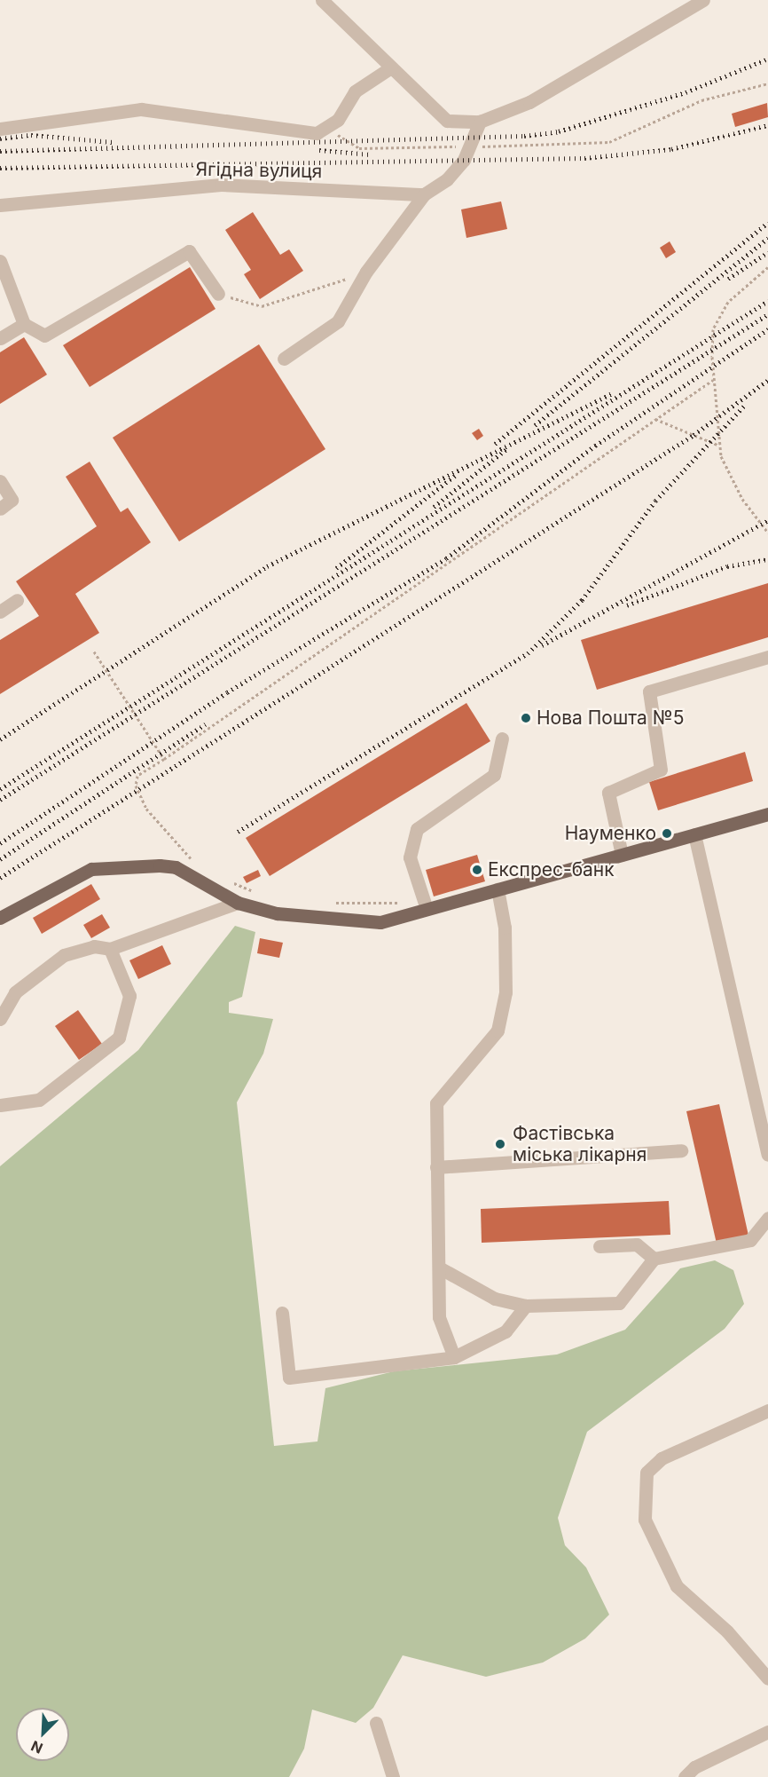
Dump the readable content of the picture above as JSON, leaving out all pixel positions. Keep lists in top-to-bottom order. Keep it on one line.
{"streets":{"street":["Ягідна вулиця"]},"places":["Нова Пошта №5","Науменко","Експрес-банк","Фастівська міська лікарня"],"north":"bottom left"}
